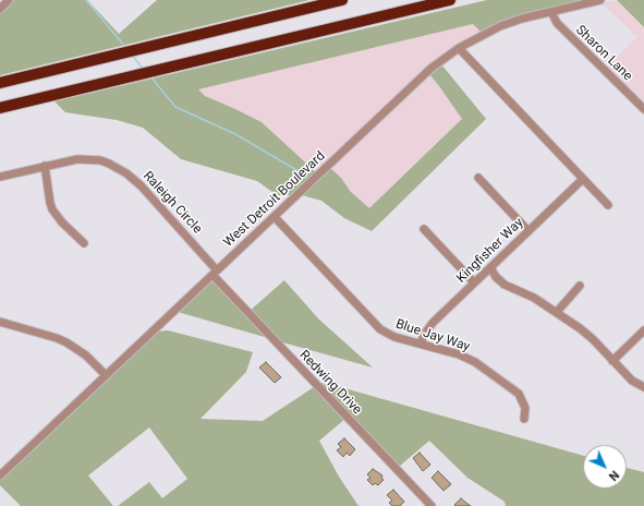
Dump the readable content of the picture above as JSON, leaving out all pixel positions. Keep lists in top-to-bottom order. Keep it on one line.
{"streets":{"street":["Sharon Lane","West Detroit Boulevard","Raleigh Circle","Kingfisher Way","Blue Jay Way","Redwing Drive"]},"crossings":[["Sharon Lane","West Detroit Boulevard"],["West Detroit Boulevard","Raleigh Circle"],["West Detroit Boulevard","Blue Jay Way"],["West Detroit Boulevard","Redwing Drive"],["Raleigh Circle","Redwing Drive"],["Kingfisher Way","Blue Jay Way"]],"north":"bottom right"}
